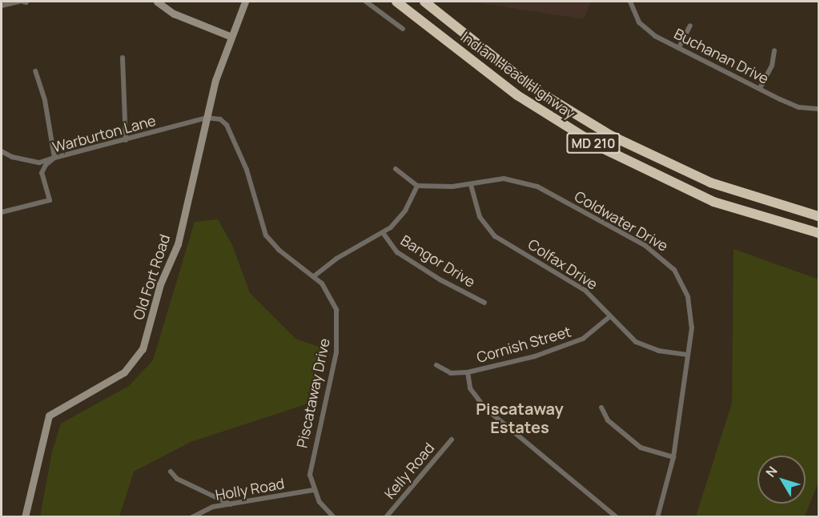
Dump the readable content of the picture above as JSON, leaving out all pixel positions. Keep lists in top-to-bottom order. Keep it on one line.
{"streets":{"highway":["Indian Head Highway","MD 210"],"main road":["Old Fort Road"],"street":["Buchanan Drive","Warburton Lane","Coldwater Drive","Bangor Drive","Colfax Drive","Cornish Street","Piscataway Drive","Kelly Road","Holly Road"]},"crossings":[["Warburton Lane","Old Fort Road"],["Warburton Lane","Piscataway Drive"],["Coldwater Drive","Colfax Drive"],["Colfax Drive","Cornish Street"],["Old Fort Road","Piscataway Drive"],["Piscataway Drive","Holly Road"]],"districts":["Piscataway Estates"],"north":"top left"}
